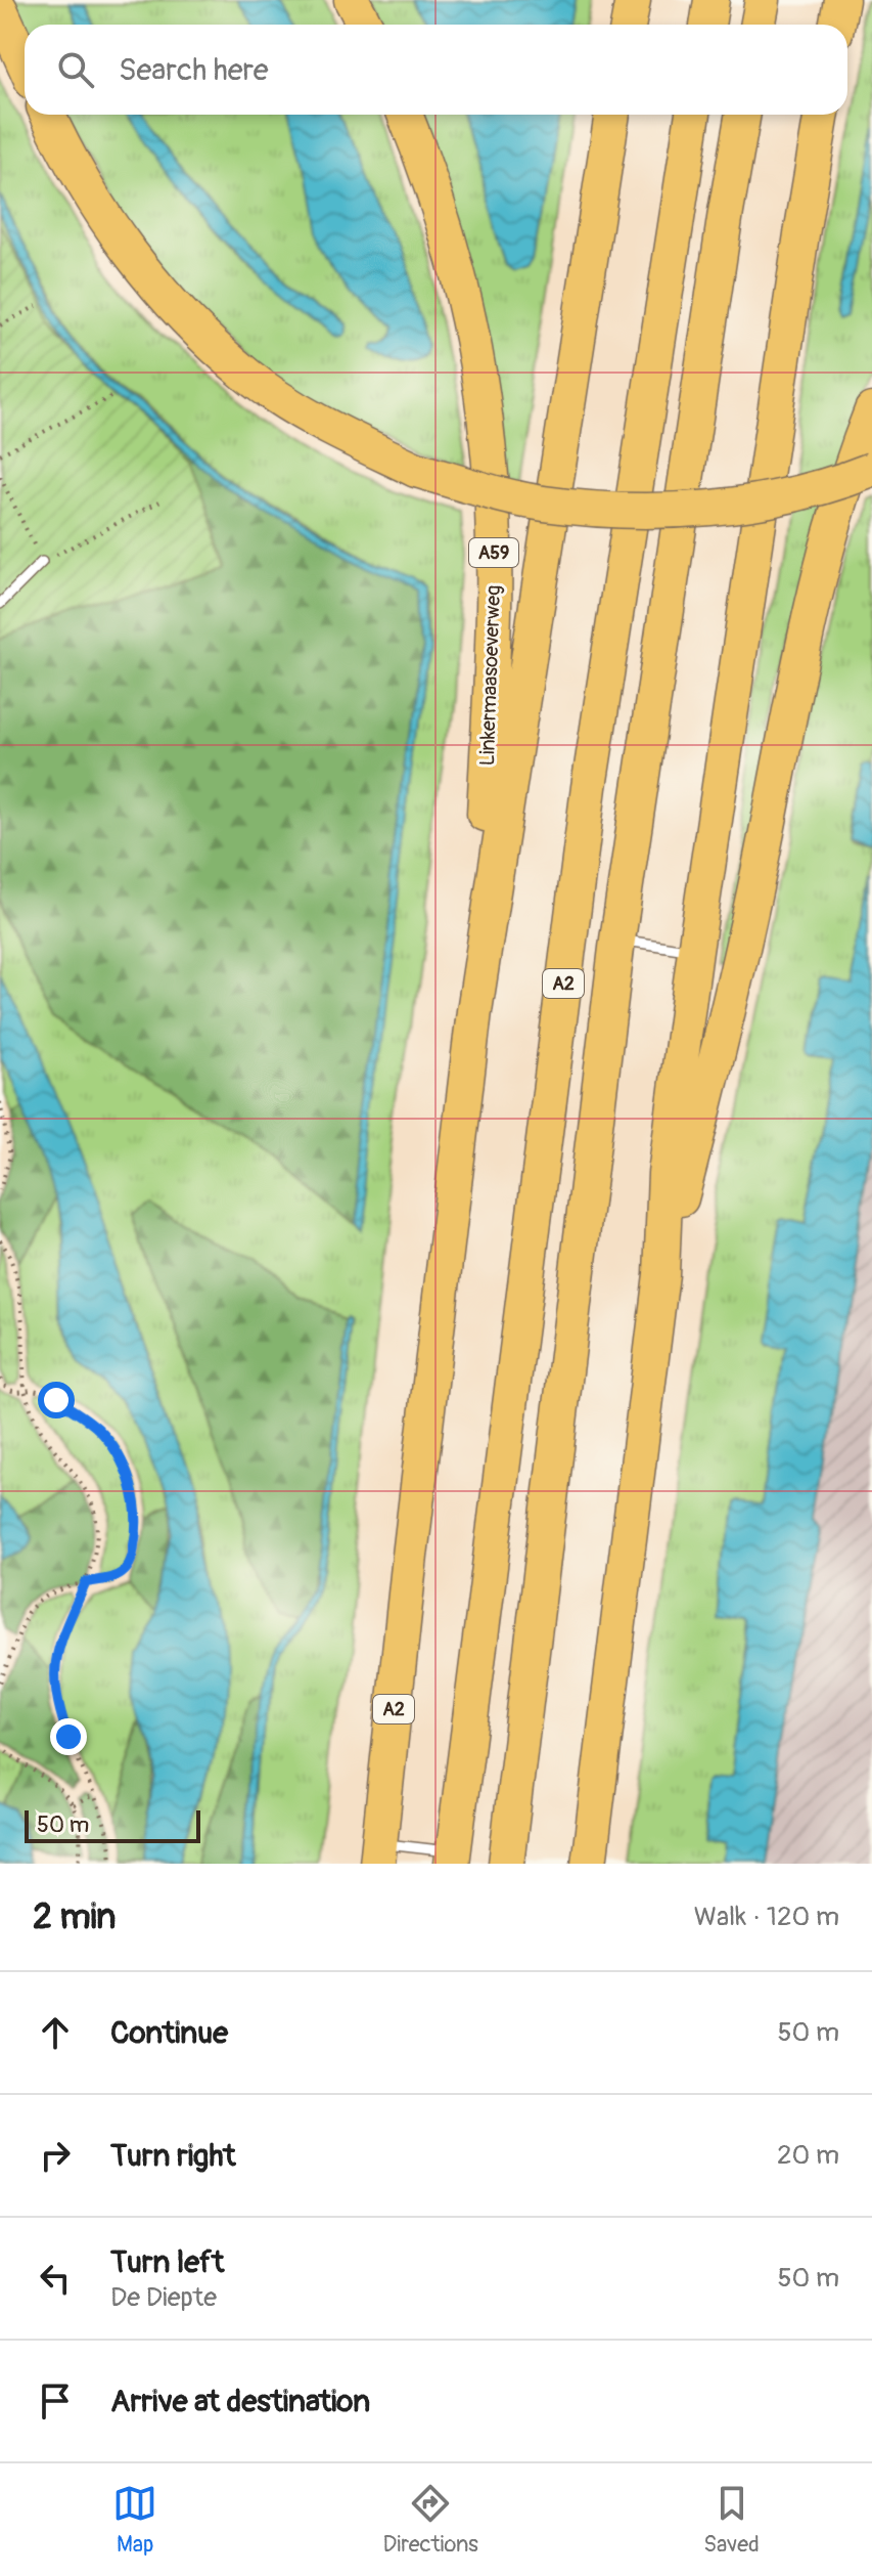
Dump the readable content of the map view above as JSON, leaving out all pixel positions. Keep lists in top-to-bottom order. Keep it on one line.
{"streets":{"highway":["A59","Linkermaasoeverweg","A2"]},"crossings":[["Linkermaasoeverweg","A2"]],"scale_bar":"50 m","page":{"search":"Search here","scale":"50 m","heading":["2 min","Walk · 120 m"],"list":[["Continue","50 m"],["Turn right","20 m"],["Turn left","De Diepte","50 m"],"Arrive at destination"],"nav":["Map","Directions","Saved"]}}
